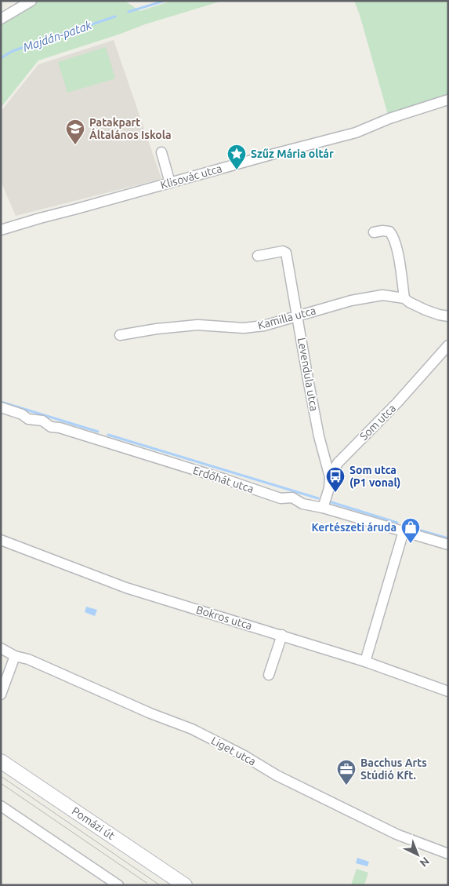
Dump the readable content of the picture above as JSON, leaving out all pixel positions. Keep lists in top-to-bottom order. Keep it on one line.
{"streets":{"main road":["Pomázi út"],"street":["Klisovác utca","Kamilla utca","Levendula utca","Som utca","Erdőhát utca","Bokros utca","Liget utca"]},"crossings":[["Kamilla utca","Levendula utca"],["Levendula utca","Som utca"],["Som utca","Erdőhát utca"]],"water":["Majdán-patak"],"places":{"school or university":["Patakpart Általános Iskola"],"place":["Szűz Mária oltár"],"bus stop":["Som utca (P1 vonal)"],"shop":["Kertészeti áruda"],"office":["Bacchus Arts Stúdió Kft."]},"north":"bottom right"}
